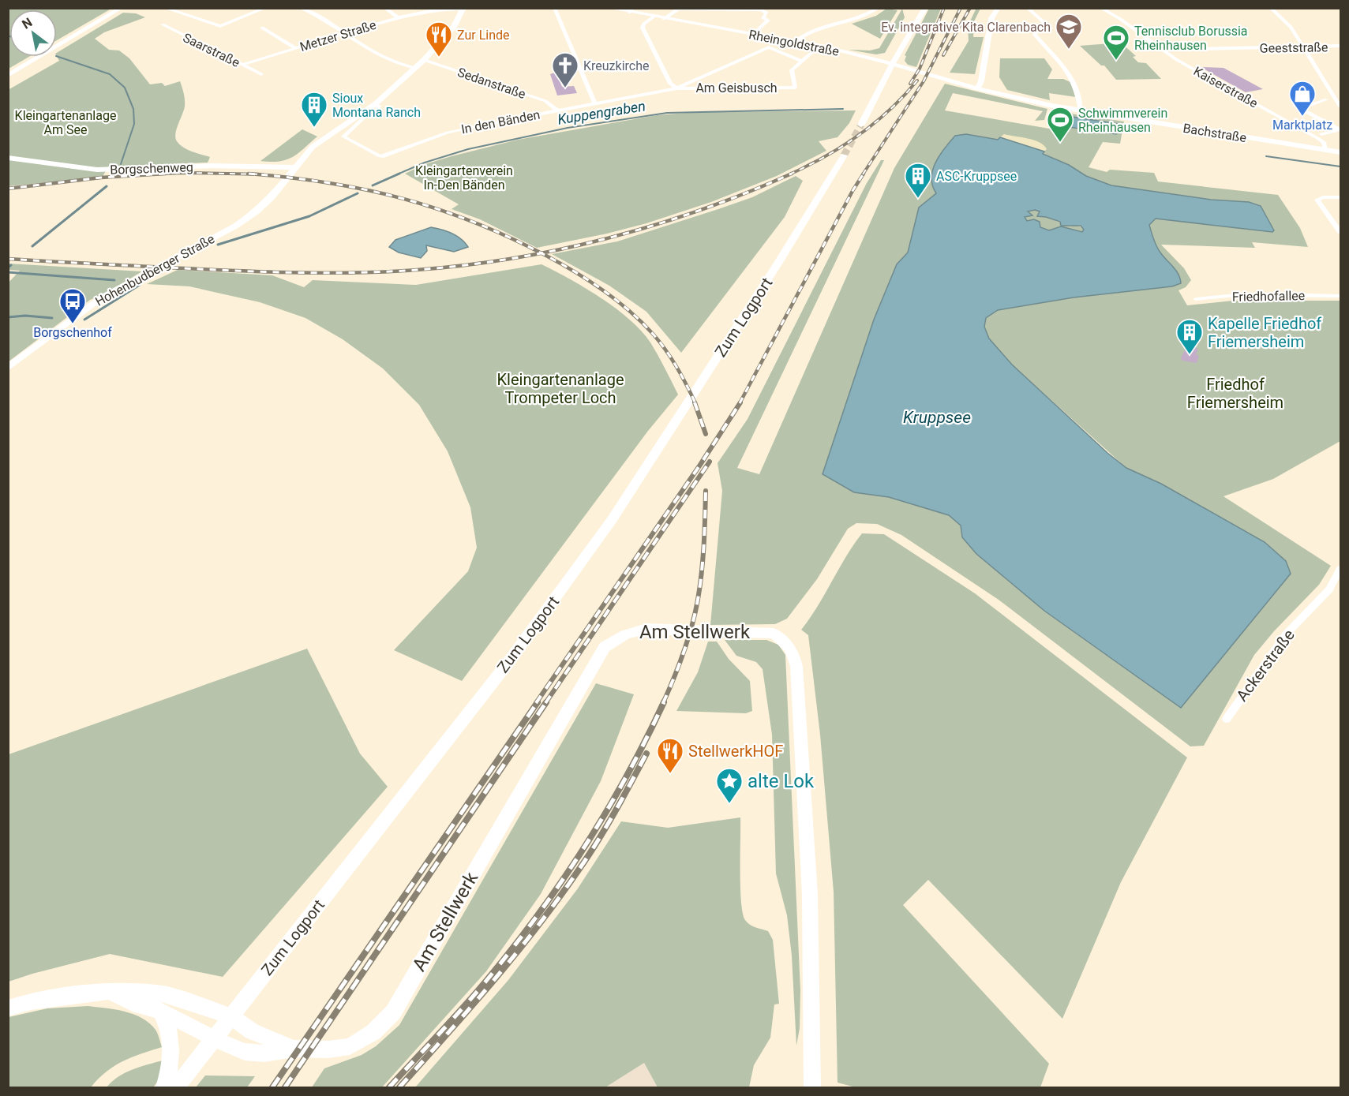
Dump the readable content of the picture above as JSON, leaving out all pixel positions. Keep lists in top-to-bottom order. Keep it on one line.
{"streets":{"street":["Metzer Straße","Rheingoldstraße","Geeststraße","Saarstraße","Sedanstraße","Kaiserstraße","Am Geisbusch","In den Bänden","Bachstraße","Borgschenweg","Hohenbudberger Straße","Friedhofallee","Zum Logport","Am Stellwerk","Ackerstraße"]},"crossings":[["Metzer Straße","Saarstraße"],["Metzer Straße","Hohenbudberger Straße"],["Rheingoldstraße","Bachstraße"],["Geeststraße","Kaiserstraße"],["Sedanstraße","In den Bänden"],["Sedanstraße","Hohenbudberger Straße"],["Kaiserstraße","Bachstraße"],["Am Geisbusch","In den Bänden"],["In den Bänden","Hohenbudberger Straße"],["Borgschenweg","Hohenbudberger Straße"],["Zum Logport","Am Stellwerk"]],"water":["Kuppengraben","Kruppsee"],"parks":["Kleingartenanlage Am See","Kleingartenverein In-Den Bänden","Kleingartenanlage Trompeter Loch","Friedhof Friemersheim"],"places":{"school or university":["Ev. integrative Kita Clarenbach"],"restaurant":["Zur Linde","StellwerkHOF"],"sports":["Tennisclub Borussia Rheinhausen","Schwimmverein Rheinhausen"],"church":["Kreuzkirche"],"shop":["Marktplatz"],"building":["Sioux Montana Ranch","ASC-Kruppsee","Kapelle Friedhof Friemersheim"],"bus stop":["Borgschenhof"],"place":["alte Lok"]},"north":"top left"}
